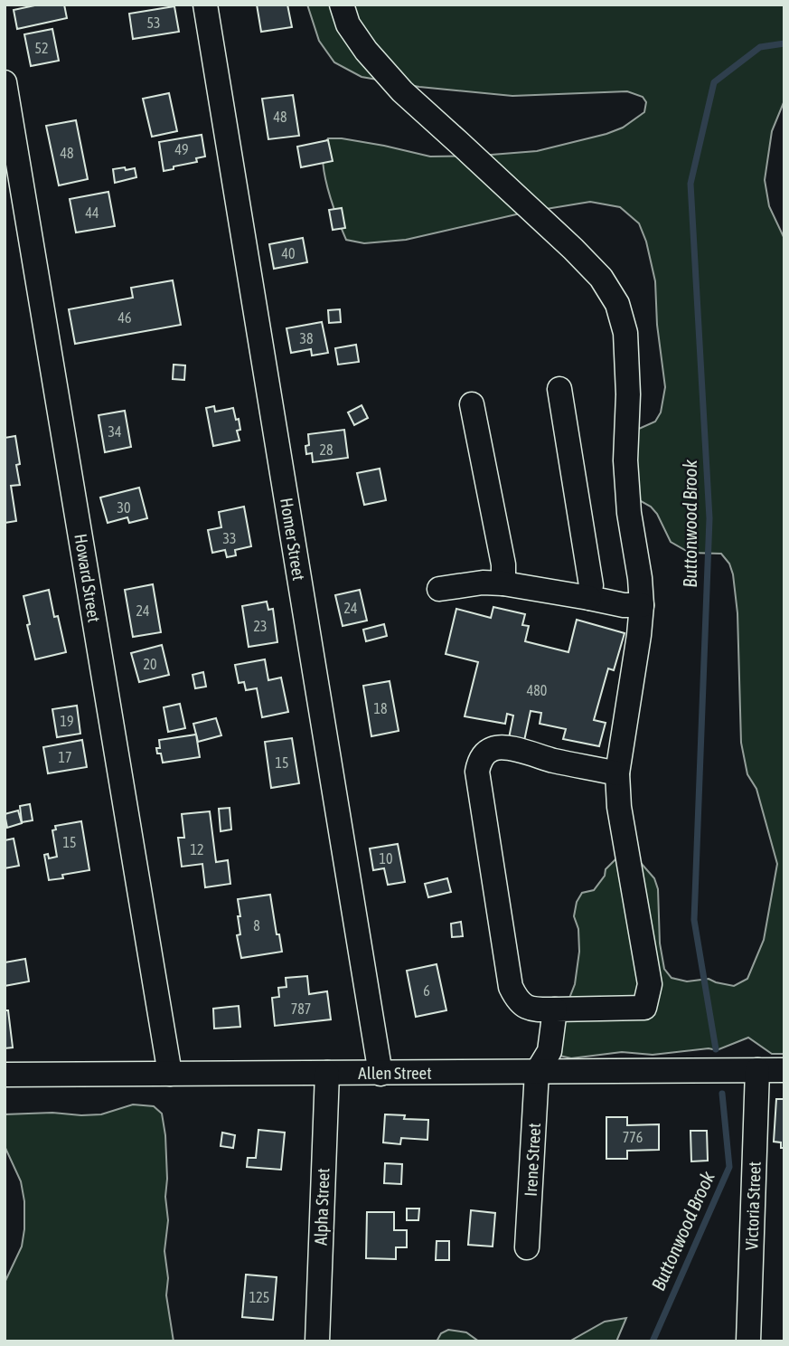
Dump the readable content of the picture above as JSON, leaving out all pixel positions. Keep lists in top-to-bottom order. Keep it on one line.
{"streets":{"street":["Homer Street","Howard Street","Allen Street","Irene Street","Victoria Street","Alpha Street"]},"crossings":[["Homer Street","Allen Street"],["Howard Street","Allen Street"],["Allen Street","Irene Street"],["Allen Street","Victoria Street"],["Allen Street","Alpha Street"]],"water":["Buttonwood Brook"],"house_numbers":["53","52","48","49","48","44","40","46","38","34","28","30","33","24","24","23","20","480","18","19","17","15","15","12","10","8","6","787","776","125"]}
